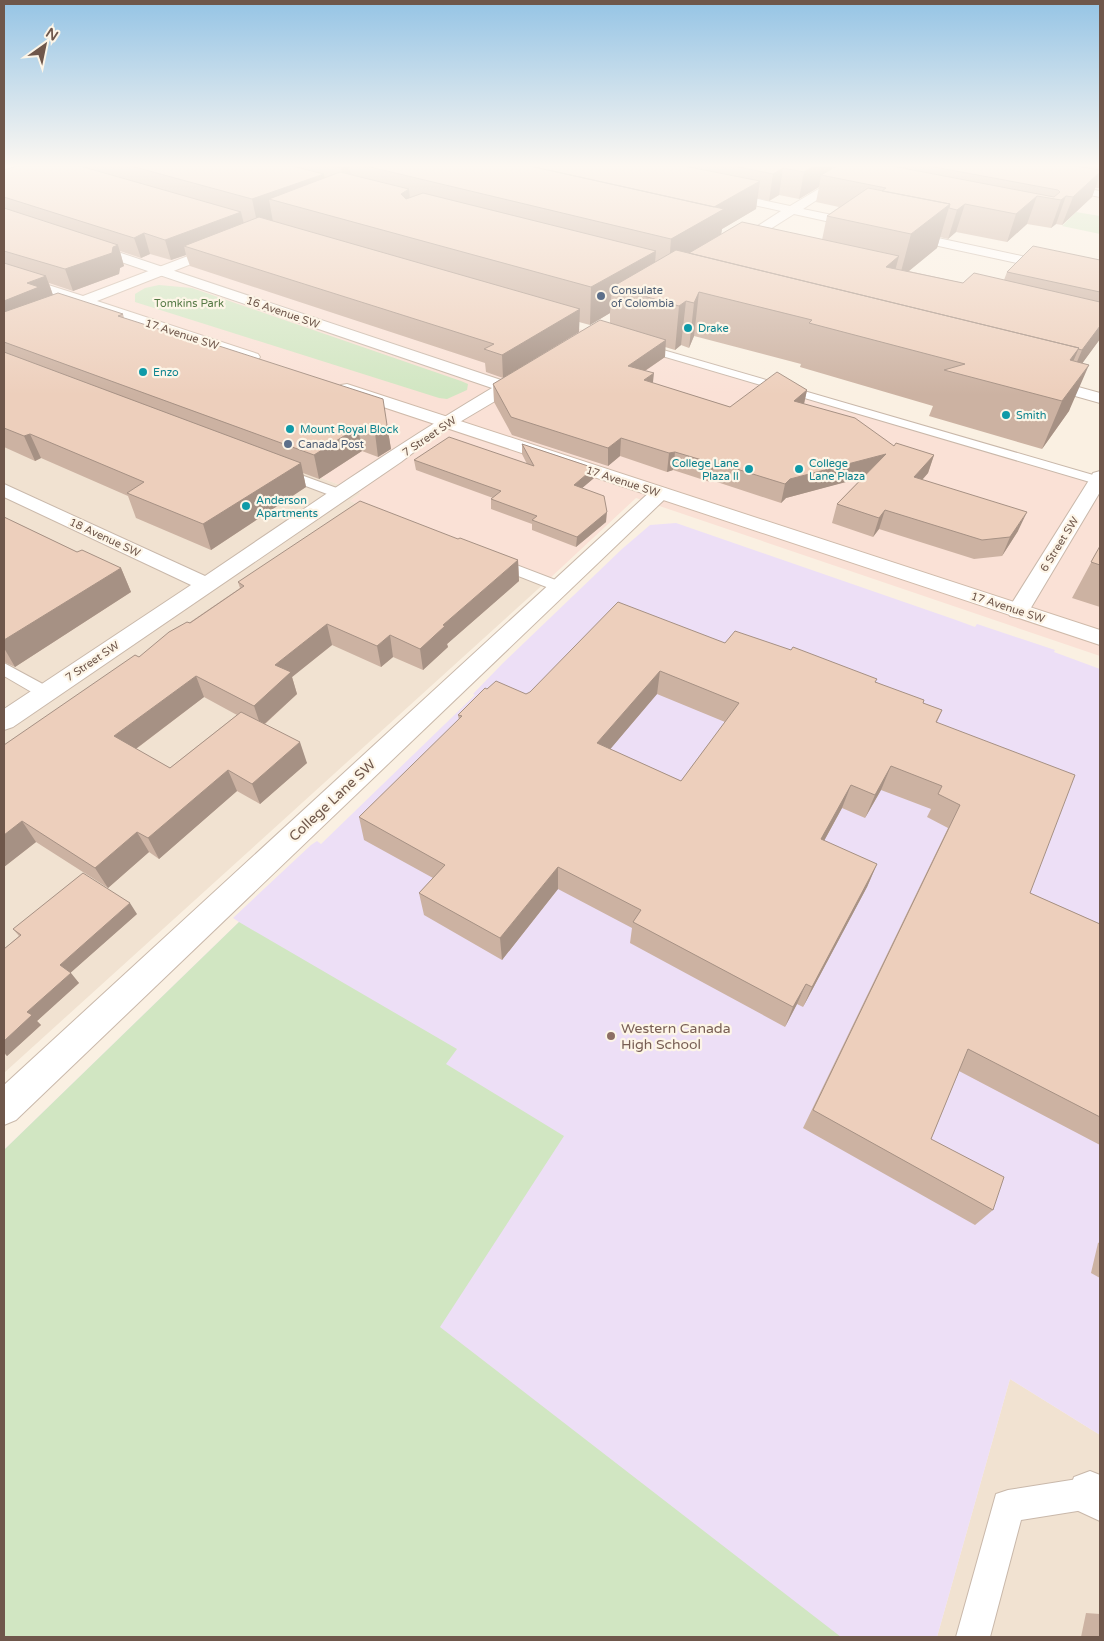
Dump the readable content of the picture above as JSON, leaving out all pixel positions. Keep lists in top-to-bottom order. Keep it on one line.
{"streets":{"street":["16 Avenue SW","17 Avenue SW","7 Street SW","18 Avenue SW","6 Street SW","College Lane SW"]},"crossings":[["16 Avenue SW","7 Street SW"],["17 Avenue SW","7 Street SW"],["17 Avenue SW","6 Street SW"],["17 Avenue SW","College Lane SW"],["7 Street SW","18 Avenue SW"]],"parks":["Tomkins Park"],"places":["Consulate of Colombia","Drake","Enzo","Smith","Mount Royal Block","Canada Post","College Lane Plaza II","College Lane Plaza","Anderson Apartments","Western Canada High School"],"north":"top right"}
